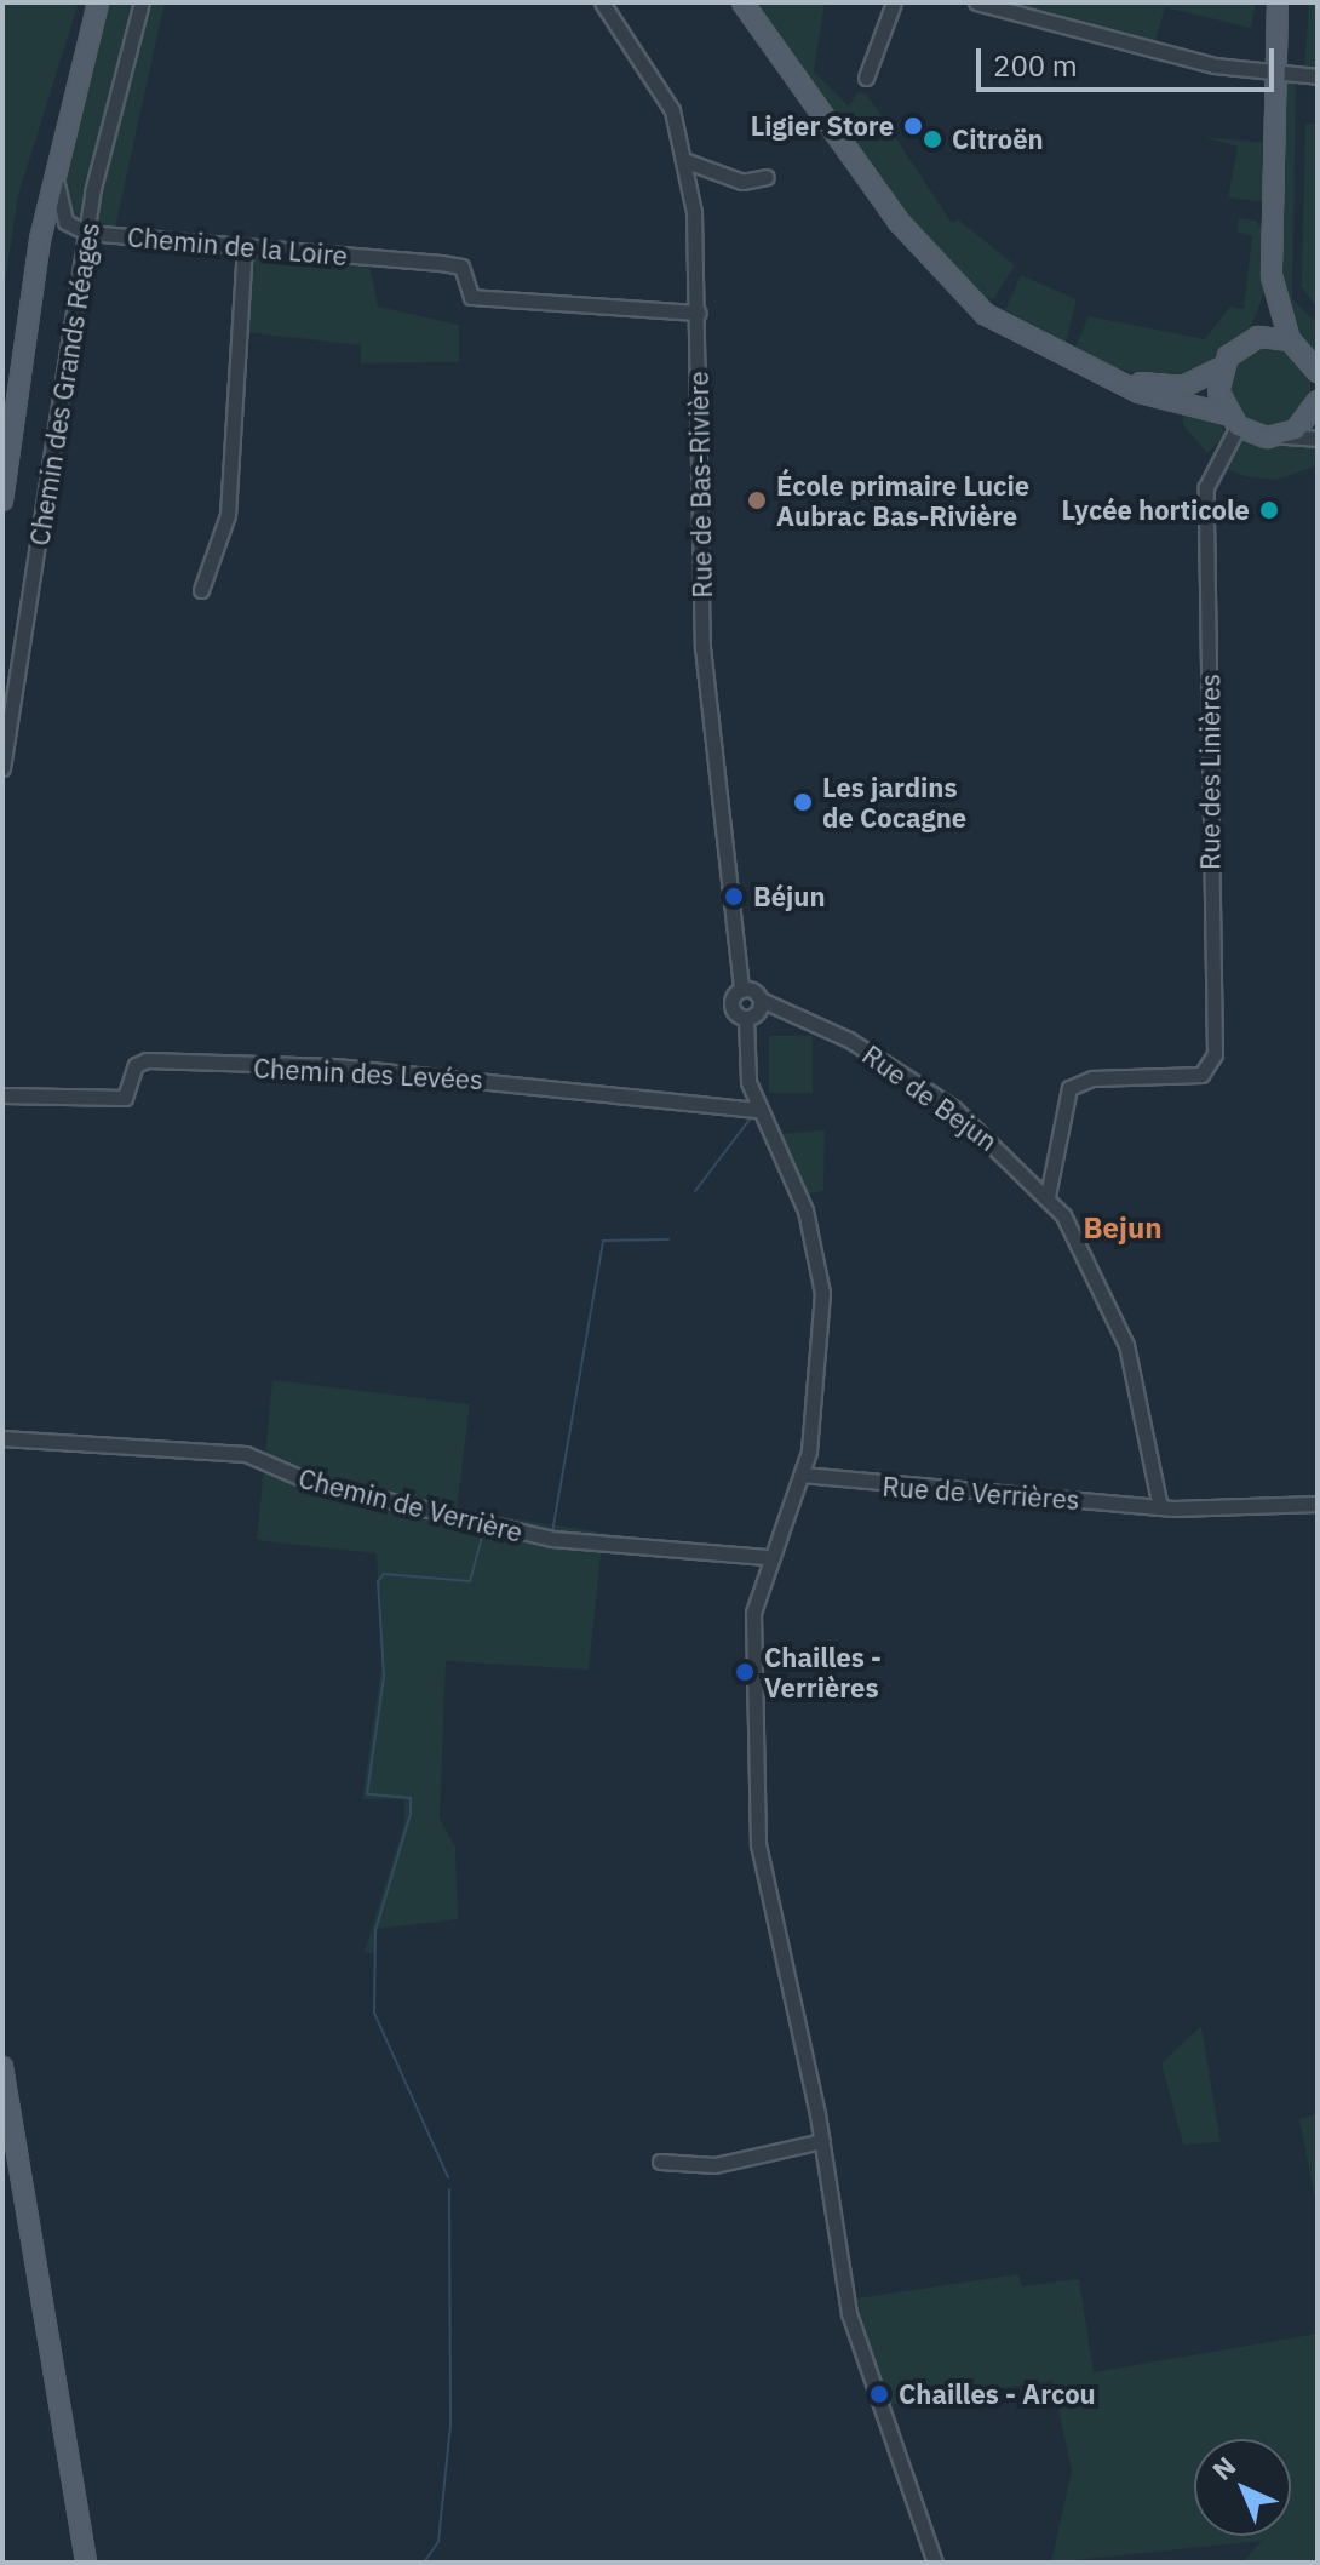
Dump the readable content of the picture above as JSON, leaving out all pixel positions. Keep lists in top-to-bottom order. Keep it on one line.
{"streets":{"street":["Chemin de la Loire","Chemin des Grands Réages","Rue de Bas-Rivière","Rue des Linières","Chemin des Levées","Rue de Bejun","Rue de Verrières","Chemin de Verrière"]},"crossings":[["Chemin de la Loire","Chemin des Grands Réages"],["Chemin de la Loire","Rue de Bas-Rivière"],["Rue de Bas-Rivière","Rue de Bejun"],["Rue des Linières","Rue de Bejun"],["Rue de Bejun","Rue de Verrières"]],"districts":["Bejun"],"places":["Ligier Store","Citroën","École primaire Lucie Aubrac Bas-Rivière","Lycée horticole","Les jardins de Cocagne","Béjun","Chailles - Verrières","Chailles - Arcou"],"scale_bar":"200 m","north":"top left"}
